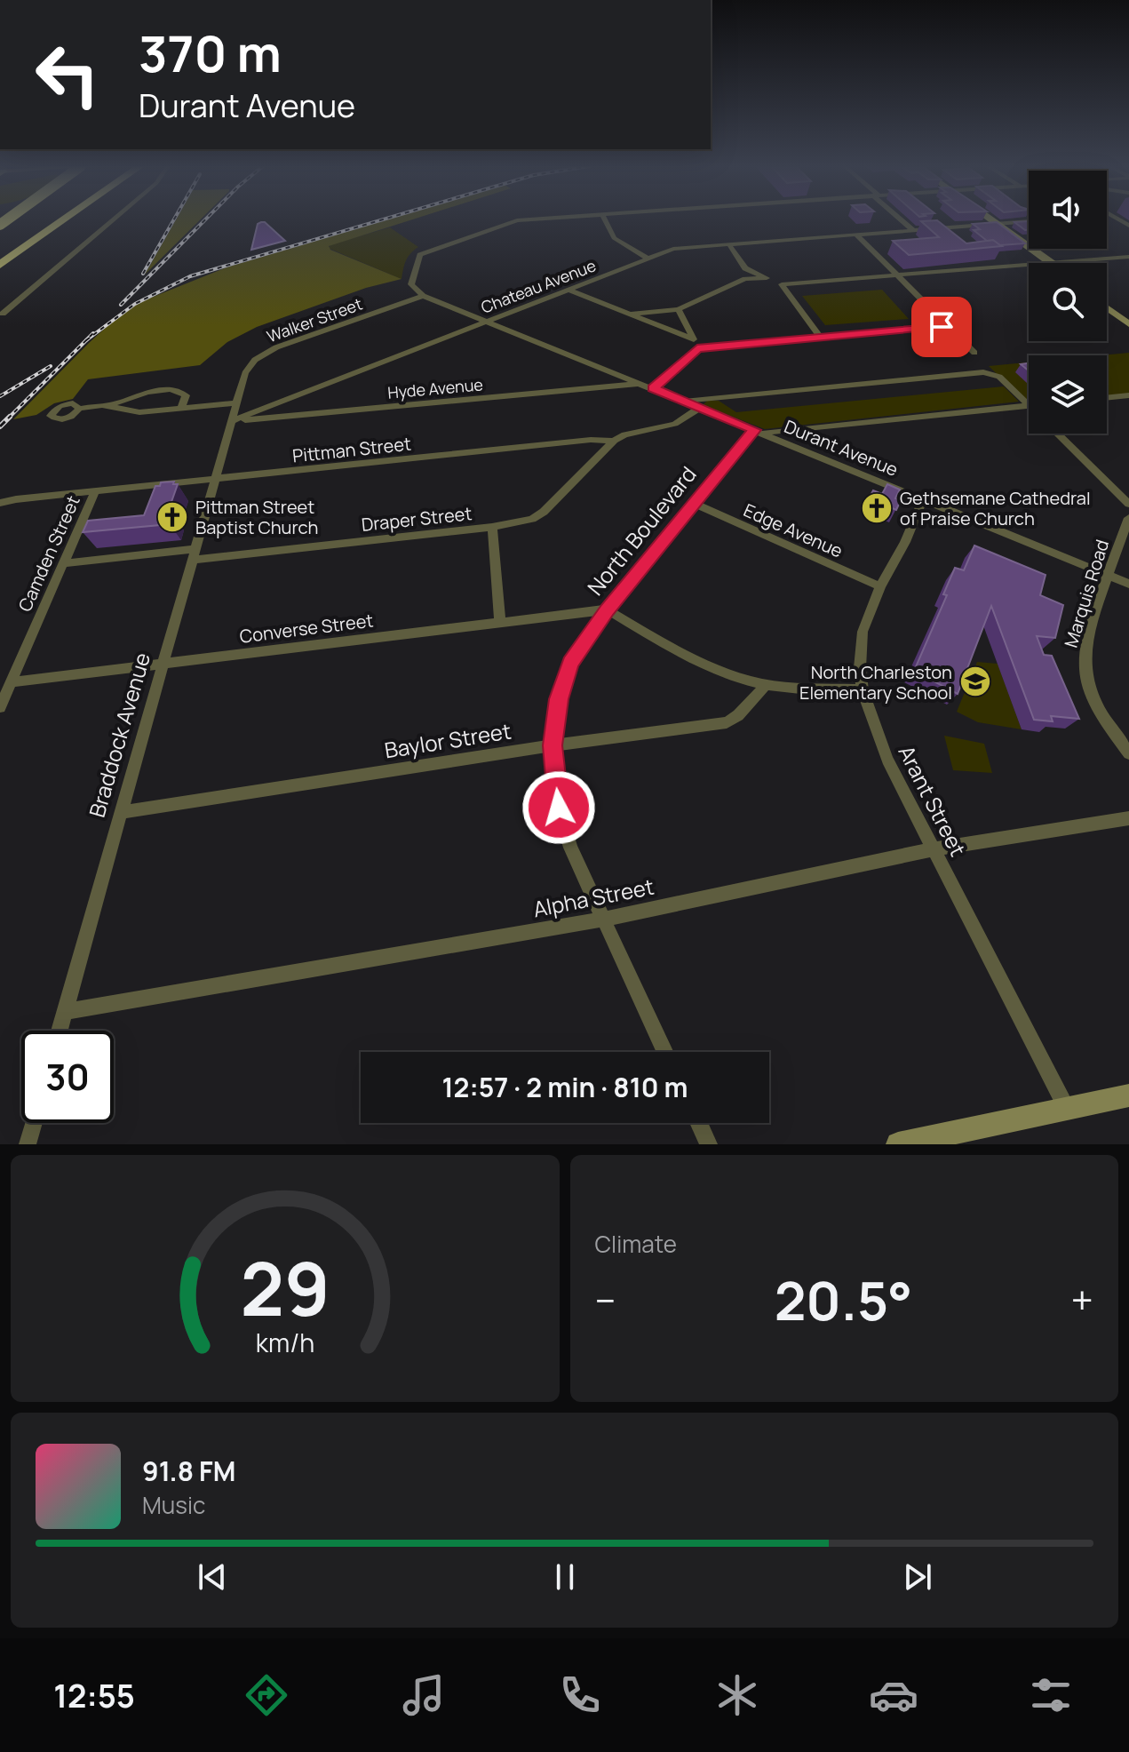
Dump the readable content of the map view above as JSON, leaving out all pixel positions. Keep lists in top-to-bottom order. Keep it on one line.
{"streets":{"street":["Chateau Avenue","Walker Street","Hyde Avenue","Durant Avenue","Pittman Street","Draper Street","North Boulevard","Edge Avenue","Camden Street","Marquis Road","Converse Street","Braddock Avenue","Baylor Street","Arant Street","Alpha Street"]},"crossings":[["Chateau Avenue","Walker Street"],["Chateau Avenue","Hyde Avenue"],["Chateau Avenue","Durant Avenue"],["Walker Street","Hyde Avenue"],["Walker Street","Durant Avenue"],["Walker Street","Braddock Avenue"],["Hyde Avenue","Durant Avenue"],["Durant Avenue","Pittman Street"],["Durant Avenue","North Boulevard"],["Durant Avenue","Marquis Road"],["Durant Avenue","Arant Street"],["Pittman Street","Draper Street"],["Pittman Street","Camden Street"],["Pittman Street","Braddock Avenue"],["Draper Street","Camden Street"],["Draper Street","Braddock Avenue"],["North Boulevard","Edge Avenue"],["North Boulevard","Converse Street"],["North Boulevard","Baylor Street"],["North Boulevard","Alpha Street"],["Edge Avenue","Arant Street"],["Camden Street","Converse Street"],["Converse Street","Braddock Avenue"],["Braddock Avenue","Baylor Street"],["Braddock Avenue","Alpha Street"],["Arant Street","Alpha Street"]],"places":{"church":["Gethsemane Cathedral of Praise Church","Pittman Street Baptist Church"],"school or university":["North Charleston Elementary School"]},"page":{"turn":["370 m","Durant Avenue"],"limit":"30","trip":"12:57 · 2 min · 810 m","tile":"Climate","heat":["−","20.5°","+"],"song":["91.8 FM","Music"],"tabs":"12:55","gauge":["29","km/h"]}}
